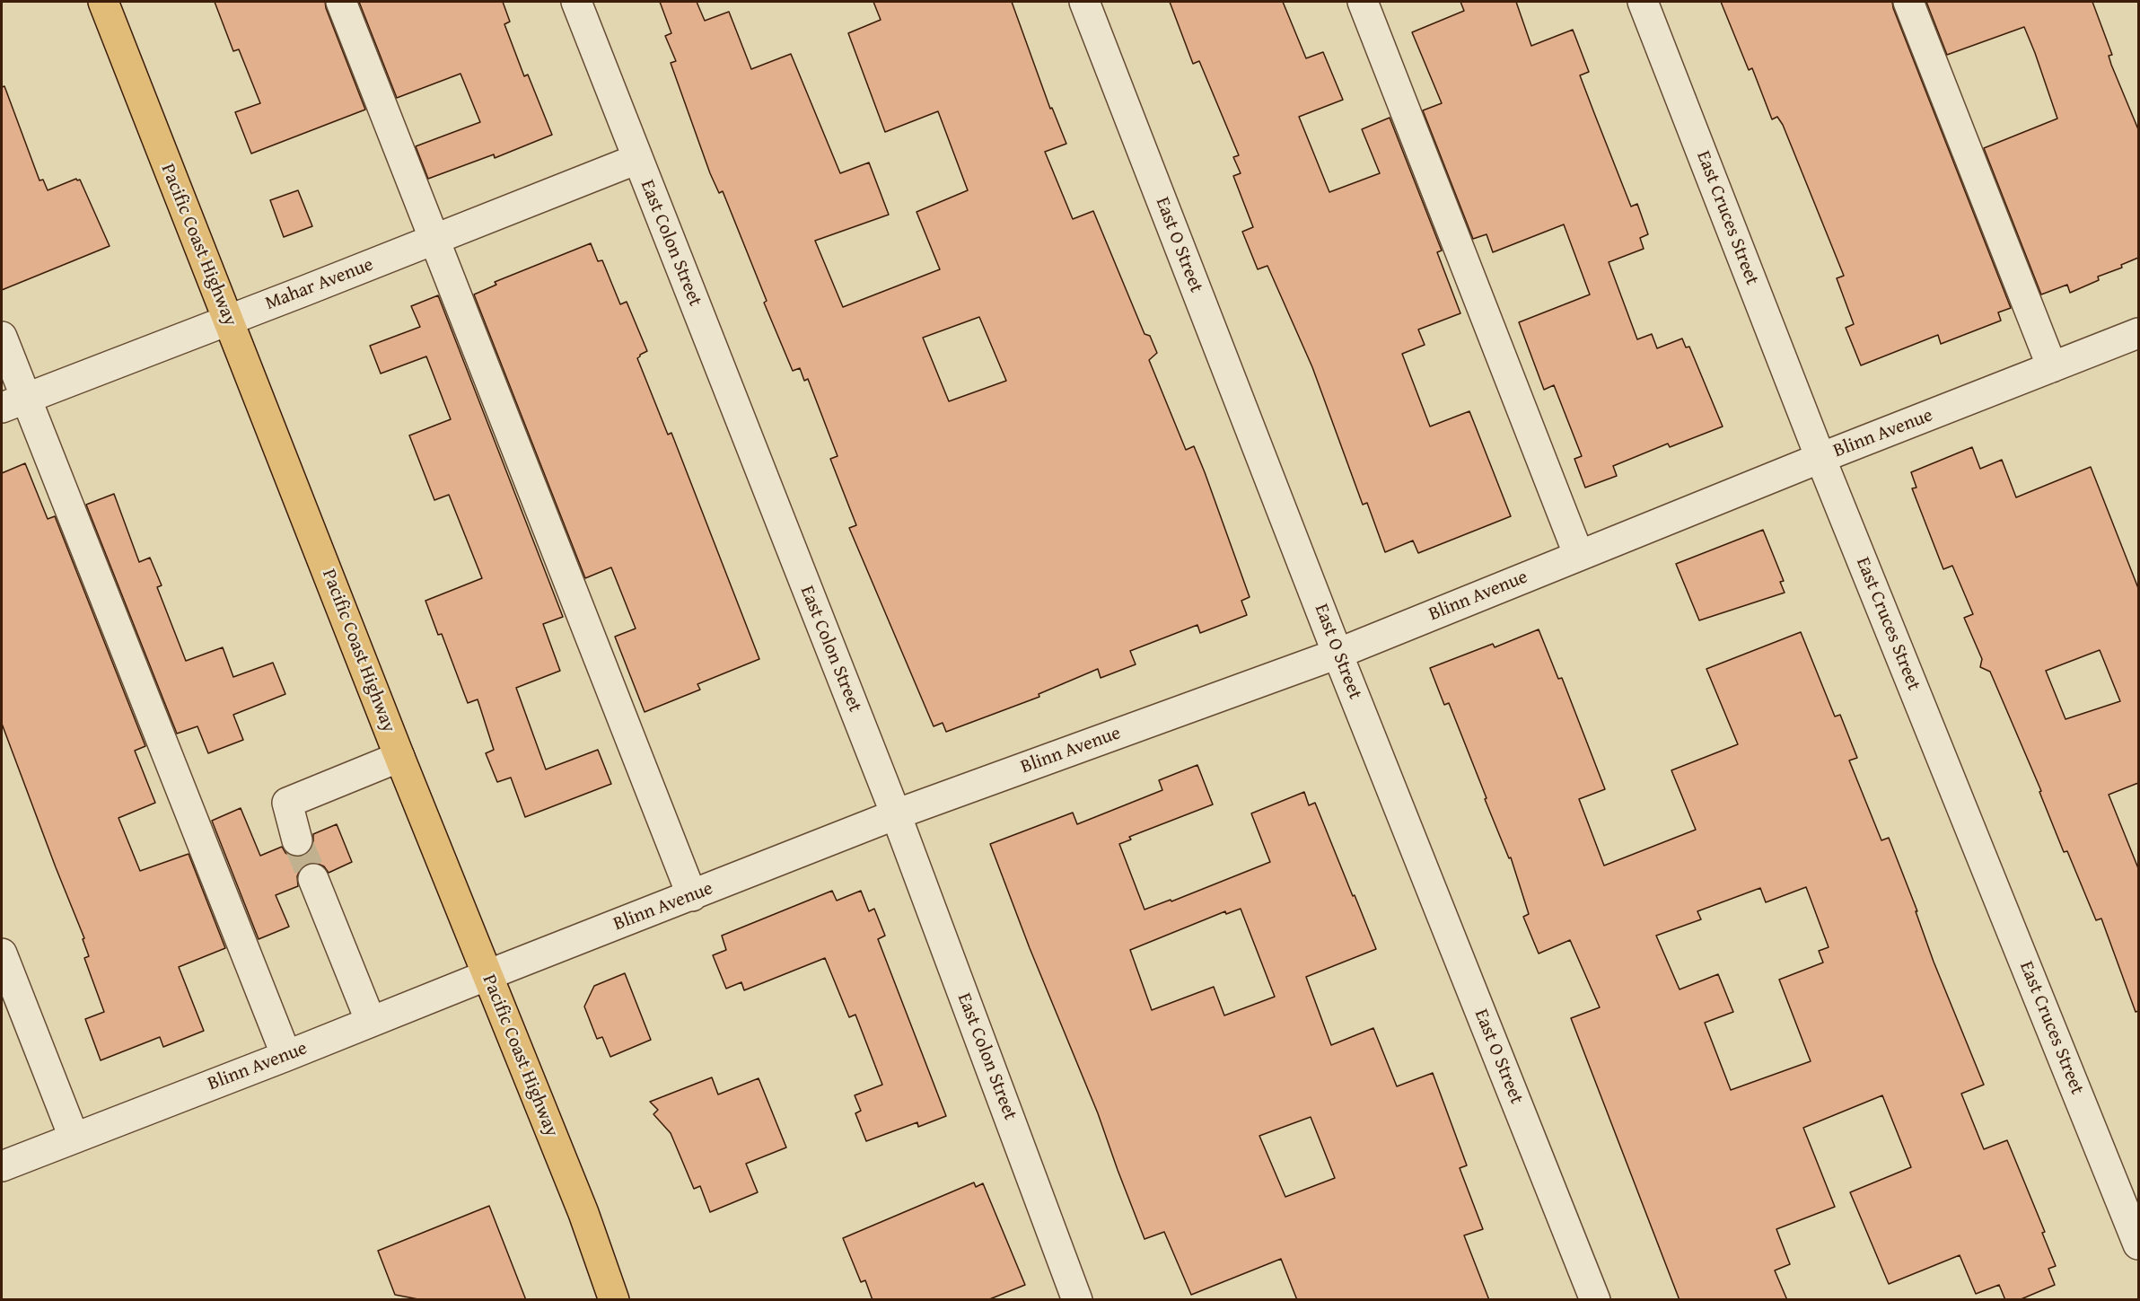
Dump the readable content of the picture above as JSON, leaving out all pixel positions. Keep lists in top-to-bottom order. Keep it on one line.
{"streets":{"highway":["Pacific Coast Highway"],"street":["East Cruces Street","East Colon Street","East O Street","Mahar Avenue","Blinn Avenue"]},"crossings":[["East Cruces Street","Blinn Avenue"],["East Colon Street","Mahar Avenue"],["East Colon Street","Blinn Avenue"],["Pacific Coast Highway","Mahar Avenue"],["Pacific Coast Highway","Blinn Avenue"],["East O Street","Blinn Avenue"]]}
